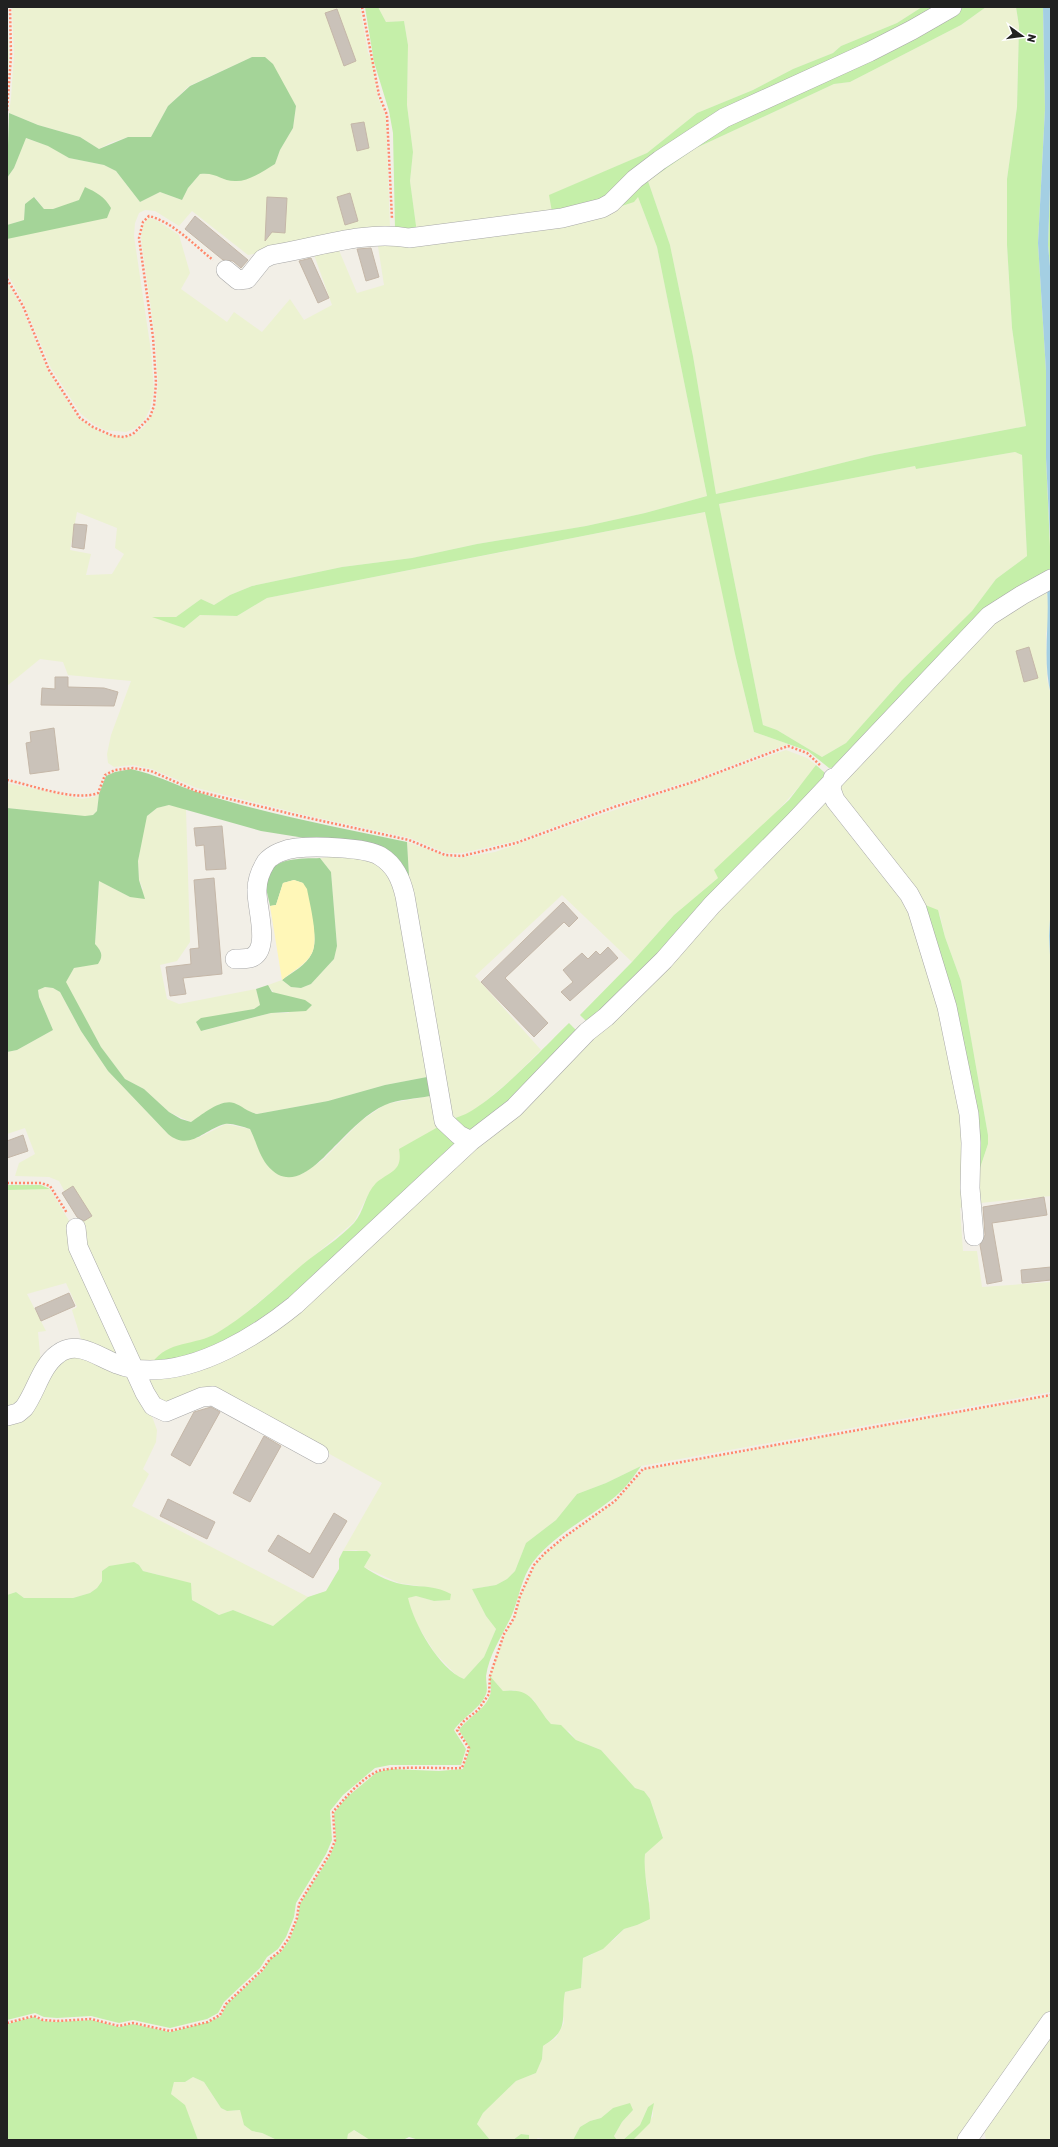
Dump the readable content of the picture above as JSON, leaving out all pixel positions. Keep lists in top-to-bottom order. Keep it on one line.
{"north":"right"}
